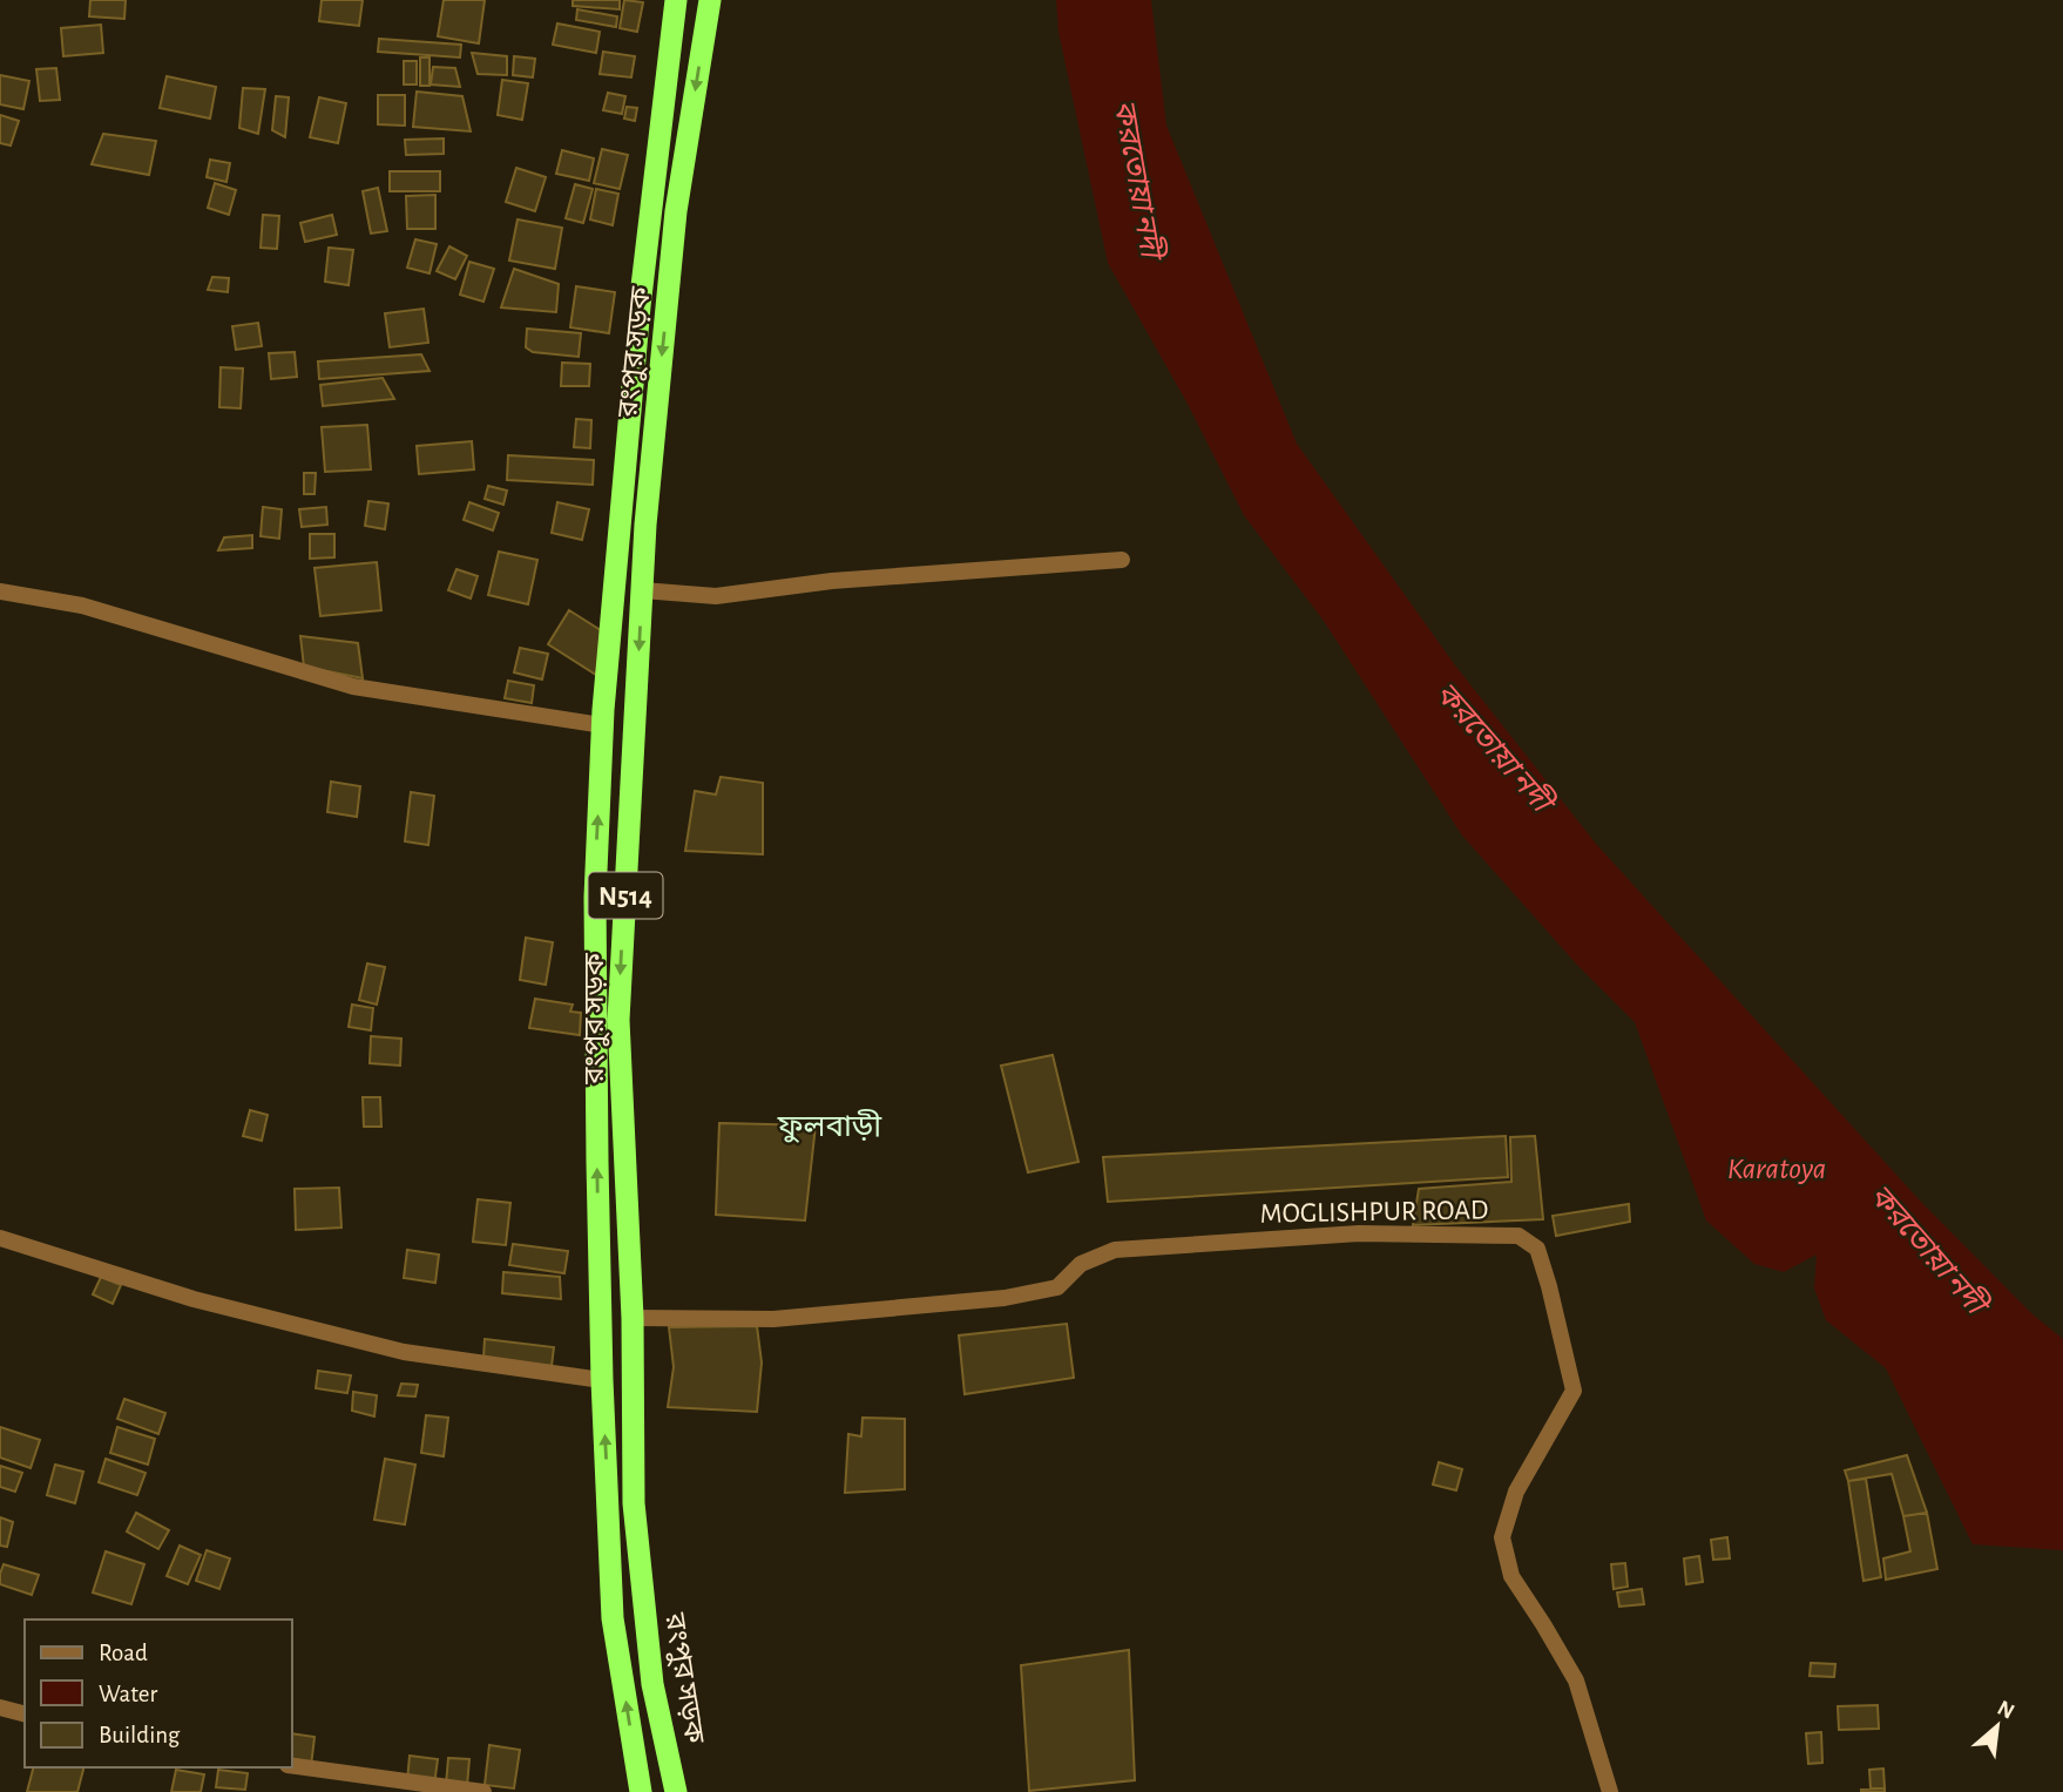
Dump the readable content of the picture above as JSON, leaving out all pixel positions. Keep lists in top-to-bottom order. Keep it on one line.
{"streets":{"highway":["রংপুর সড়ক","N514"],"street":["MOGLISHPUR ROAD"]},"crossings":[["রংপুর সড়ক","MOGLISHPUR ROAD"]],"districts":["ফুলবাড়ী"],"water":["করতোয়া নদী","Karatoya"],"legend":["Road","Water","Building"],"north":"top right"}
